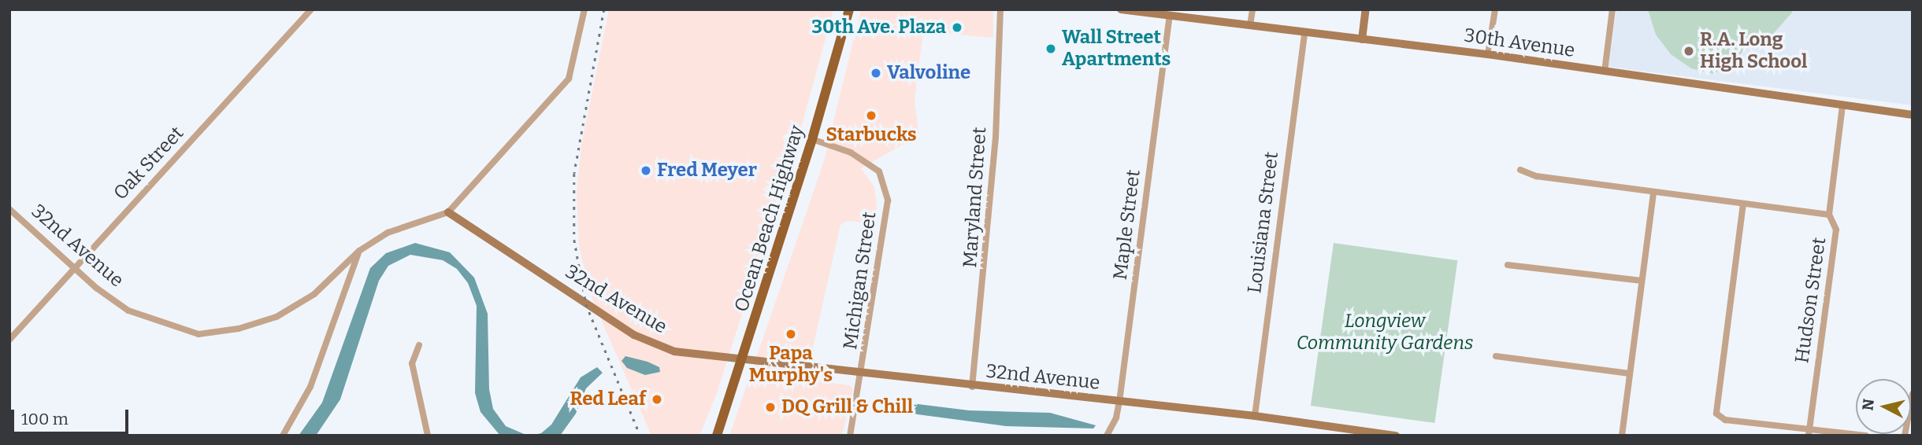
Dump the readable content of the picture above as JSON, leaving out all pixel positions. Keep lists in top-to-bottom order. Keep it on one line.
{"streets":{"main road":["Ocean Beach Highway"],"street":["30th Avenue","Oak Street","Maryland Street","Louisiana Street","Maple Street","32nd Avenue","Michigan Street","Hudson Street"]},"crossings":[["30th Avenue","Louisiana Street"],["30th Avenue","Maple Street"],["30th Avenue","Hudson Street"],["Oak Street","32nd Avenue"],["Maryland Street","32nd Avenue"],["Ocean Beach Highway","32nd Avenue"],["Ocean Beach Highway","Michigan Street"],["Louisiana Street","32nd Avenue"],["Maple Street","32nd Avenue"],["32nd Avenue","Michigan Street"]],"parks":["Longview Community Gardens"],"places":["30th Ave. Plaza","Wall Street Apartments","R.A. Long High School","Valvoline","Starbucks","Fred Meyer","Papa Murphy's","Red Leaf","DQ Grill & Chill"],"scale_bar":"100 m","north":"left"}
